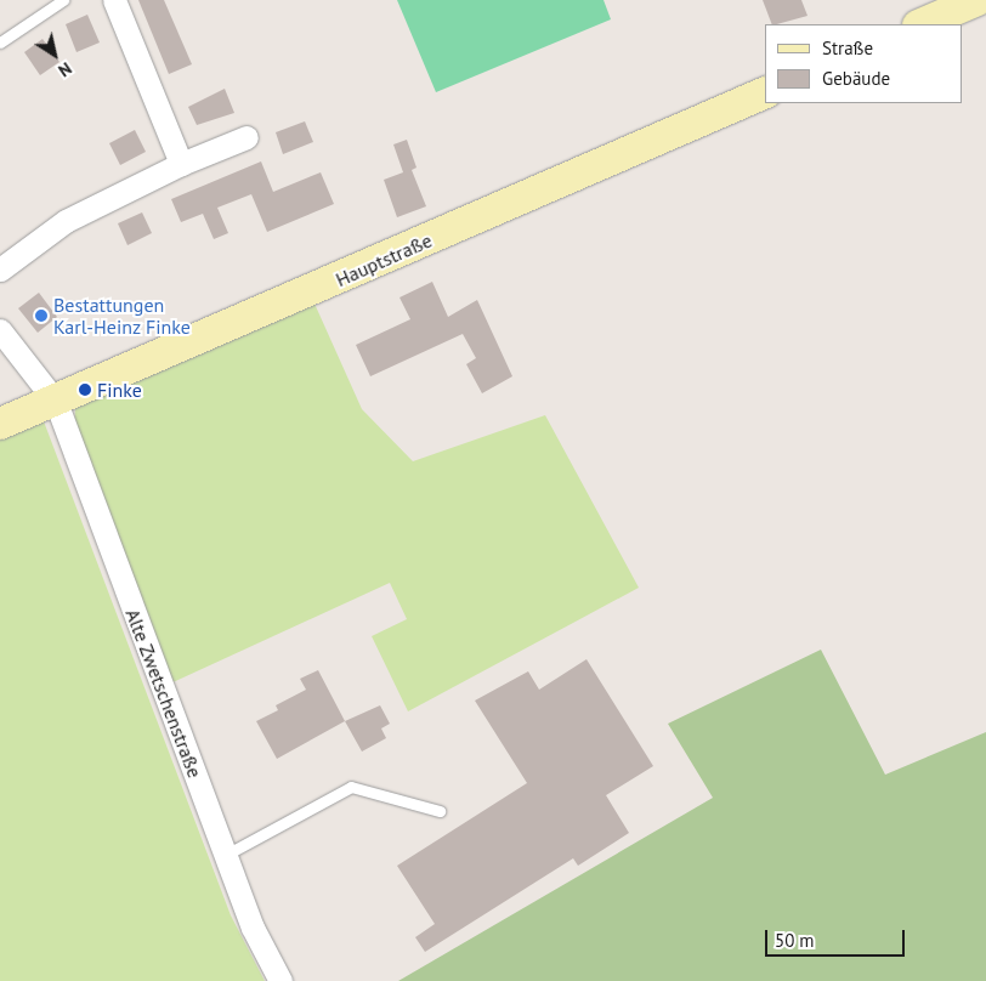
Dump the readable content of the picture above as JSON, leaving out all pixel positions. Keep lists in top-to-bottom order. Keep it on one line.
{"streets":{"main road":["Hauptstraße"],"street":["Alte Zwetschenstraße"]},"crossings":[["Hauptstraße","Alte Zwetschenstraße"]],"places":["Bestattungen Karl-Heinz Finke","Finke"],"legend":["Straße","Gebäude"],"scale_bar":"50 m","north":"bottom right"}
